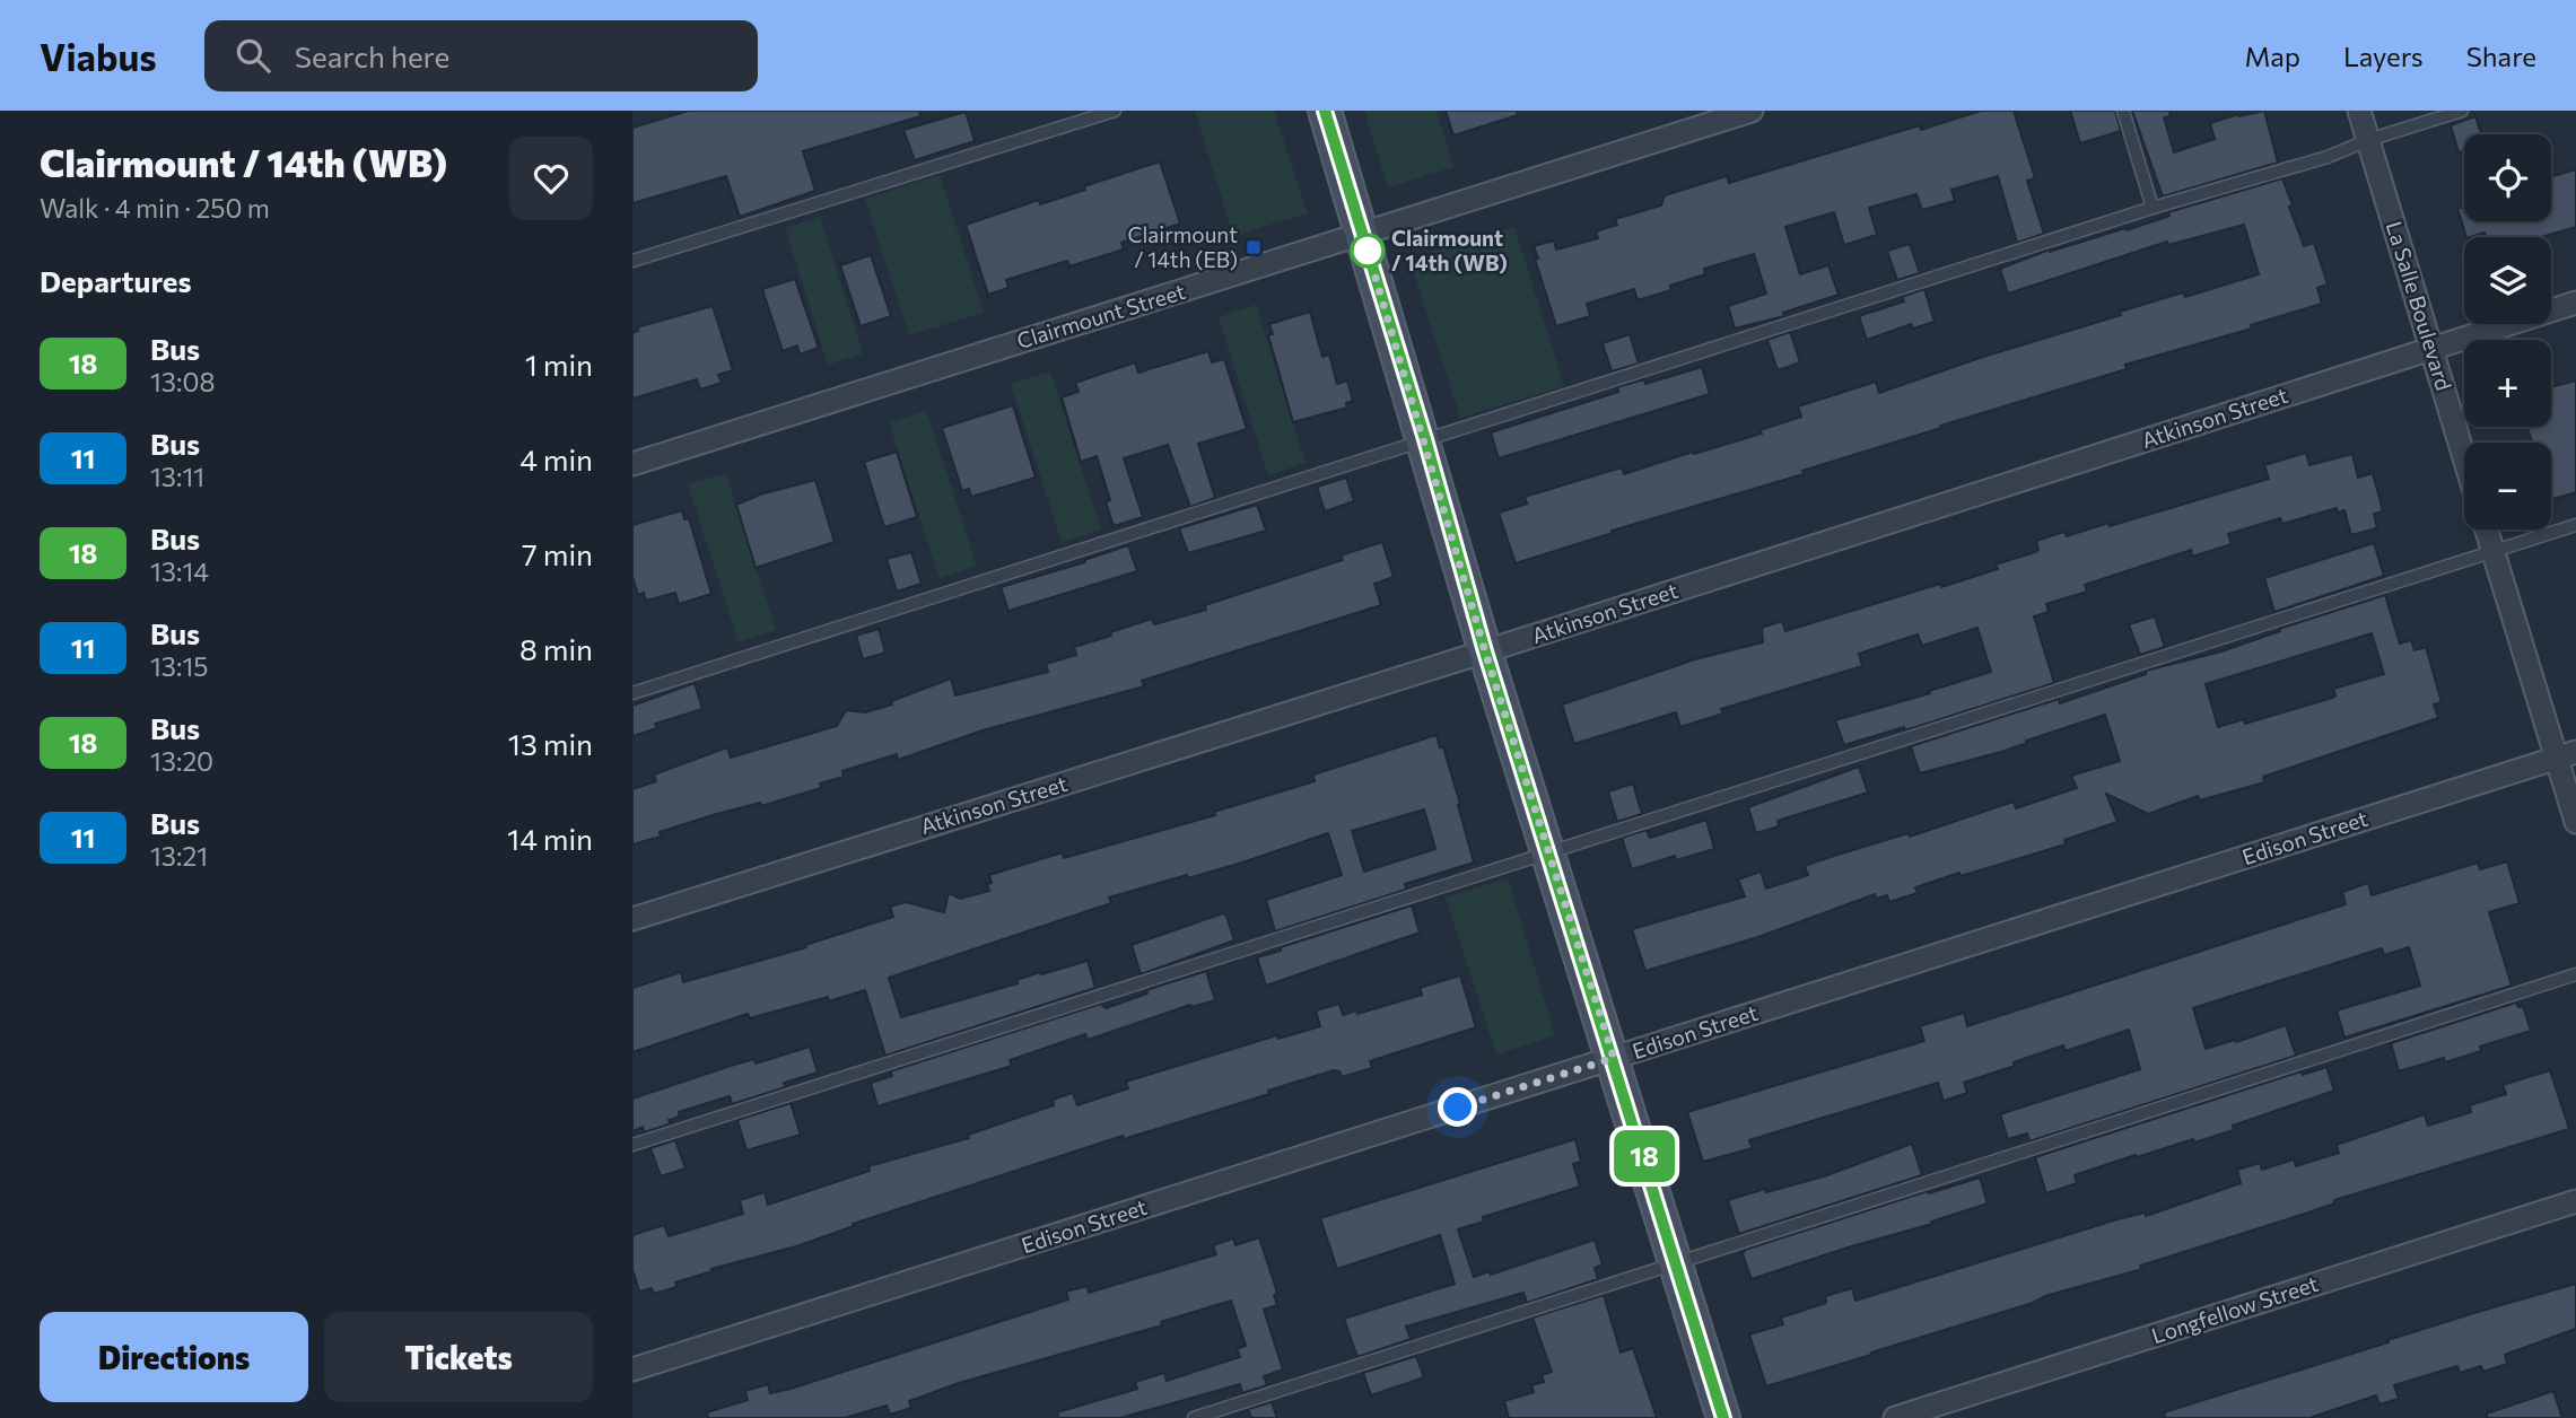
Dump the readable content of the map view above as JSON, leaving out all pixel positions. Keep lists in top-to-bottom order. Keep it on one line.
{"streets":{"street":["La Salle Boulevard","Clairmount Street","Atkinson Street","Edison Street","Longfellow Street"]},"crossings":[["La Salle Boulevard","Atkinson Street"]],"places":{"transit":["Clairmount / 14th (EB)"],"other":["Clairmount / 14th (WB)"]},"lines":["bus line 18"],"page":{"header":"Viabus","search":"Search here","nav":["Map","Layers","Share"],"heading":[["Clairmount / 14th (WB)","Walk · 4 min · 250 m"],"Departures"],"on_map":"18","map_buttons":["+","−"],"list":[{"mark":"18","name":"Bus","note":"13:08","value":"1 min"},{"mark":"11","name":"Bus","note":"13:11","value":"4 min"},{"mark":"18","name":"Bus","note":"13:14","value":"7 min"},{"mark":"11","name":"Bus","note":"13:15","value":"8 min"},{"mark":"18","name":"Bus","note":"13:20","value":"13 min"},{"mark":"11","name":"Bus","note":"13:21","value":"14 min"}],"buttons":["Directions","Tickets"]}}
